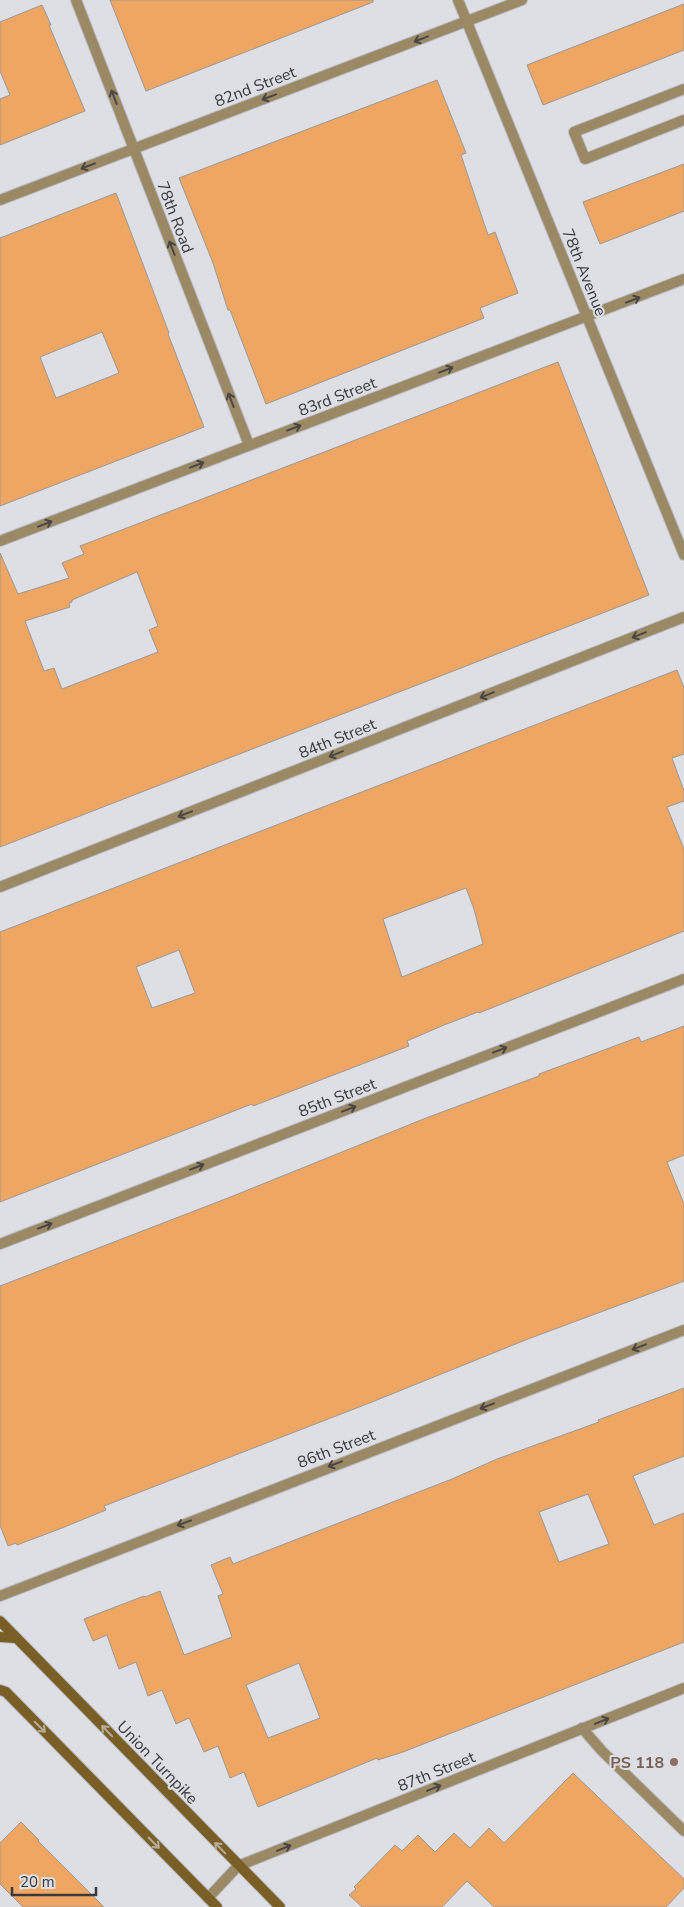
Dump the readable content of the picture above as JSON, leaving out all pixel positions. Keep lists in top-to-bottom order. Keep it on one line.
{"streets":{"main road":["Union Turnpike"],"street":["82nd Street","78th Road","78th Avenue","83rd Street","84th Street","85th Street","86th Street","87th Street"]},"crossings":[["82nd Street","78th Road"],["82nd Street","78th Avenue"],["78th Road","83rd Street"],["78th Avenue","83rd Street"],["Union Turnpike","87th Street"]],"one_way":["82nd Street","78th Road","83rd Street","84th Street","85th Street","86th Street","87th Street"],"places":["PS 118"],"scale_bar":"20 m"}
